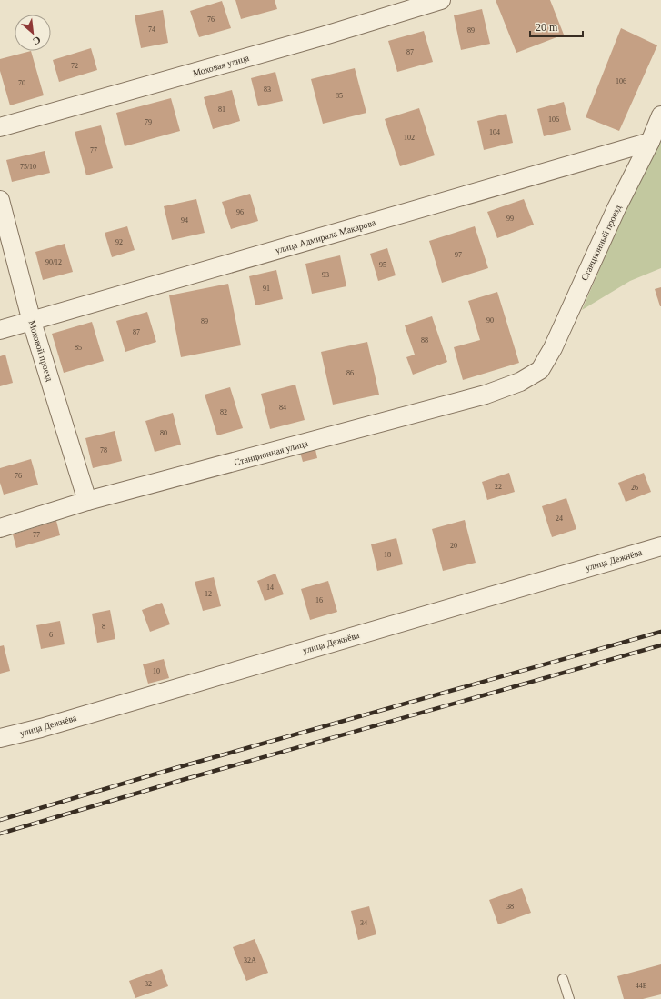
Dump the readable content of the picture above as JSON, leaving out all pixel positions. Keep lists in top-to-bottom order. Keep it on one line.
{"streets":{"street":["Моховая улица","улица Адмирала Макарова","Станционный проезд","Моховой проезд","Станционная улица","улица Дежнёва"]},"crossings":[["улица Адмирала Макарова","Станционный проезд"],["улица Адмирала Макарова","Моховой проезд"],["Станционный проезд","Станционная улица"],["Моховой проезд","Станционная улица"]],"house_numbers":["76","74","89","87","72","106","70","83","85","81","106","79","104","102","77","75/10","96","99","94","92","97","90/12","95","93","91","90","89","87","88","85","86","84","82","80","78","76","22","26","24","77","20","18","14","12","16","8","6","10","38","34","32А","32","44Б"],"scale_bar":"20 m","north":"bottom right"}
